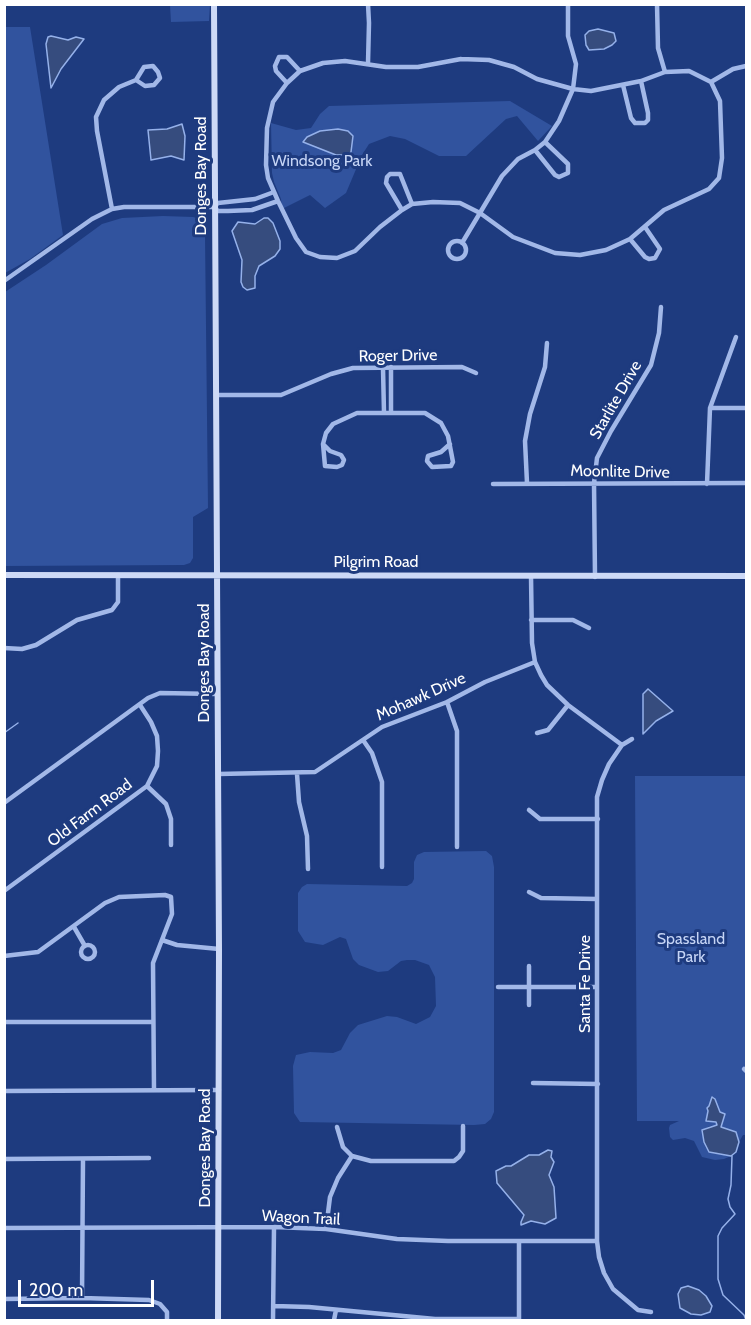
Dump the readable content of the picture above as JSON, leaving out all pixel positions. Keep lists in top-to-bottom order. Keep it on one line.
{"streets":{"street":["Donges Bay Road","Roger Drive","Starlite Drive","Moonlite Drive","Pilgrim Road","Mohawk Drive","Old Farm Road","Santa Fe Drive","Wagon Trail"]},"crossings":[["Donges Bay Road","Roger Drive"],["Donges Bay Road","Pilgrim Road"],["Donges Bay Road","Mohawk Drive"],["Donges Bay Road","Wagon Trail"],["Starlite Drive","Moonlite Drive"],["Starlite Drive","Pilgrim Road"],["Santa Fe Drive","Wagon Trail"]],"parks":["Windsong Park","Spassland Park"],"scale_bar":"200 m"}
